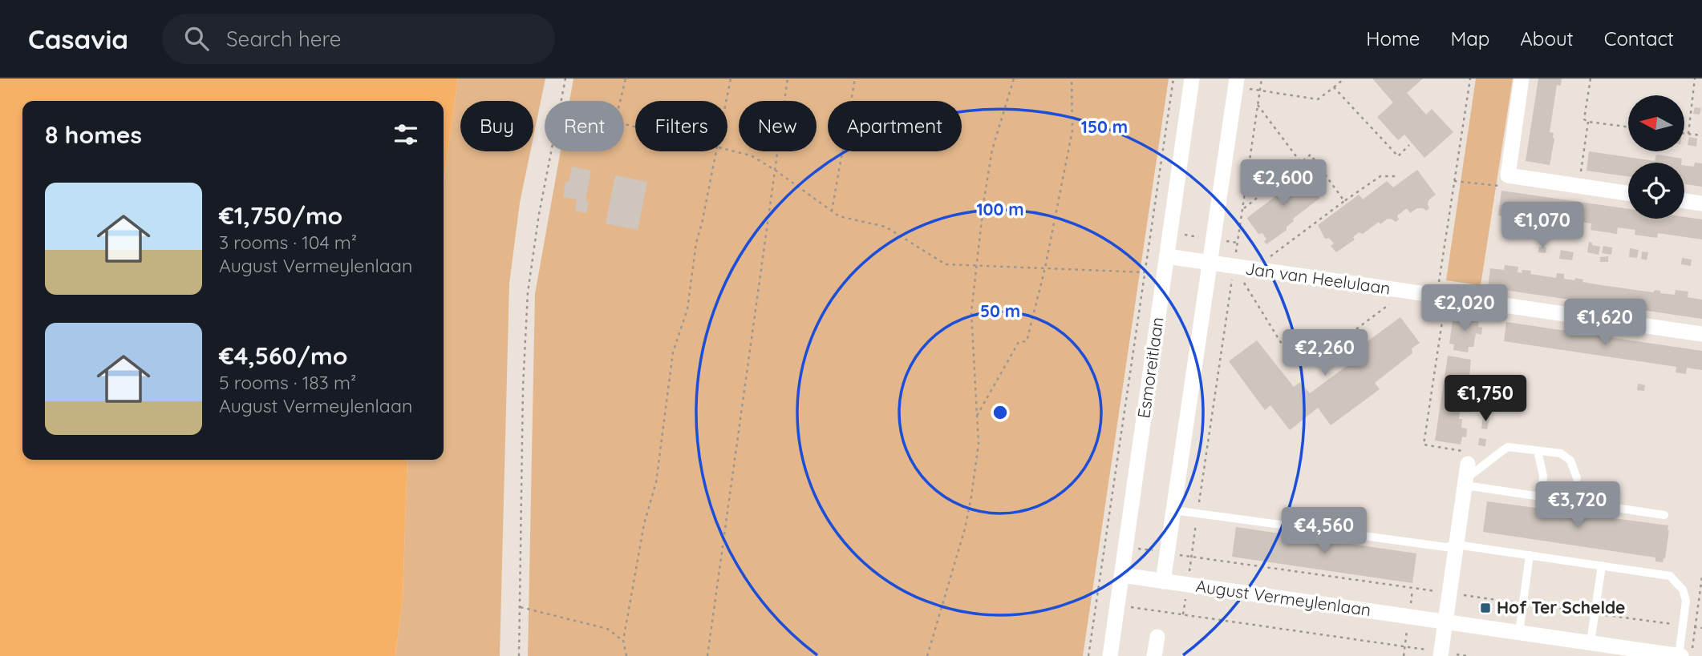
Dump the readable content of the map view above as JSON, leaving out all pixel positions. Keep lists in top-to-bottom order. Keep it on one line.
{"streets":{"street":["Jan van Heelulaan","Esmoreitlaan","August Vermeylenlaan"]},"crossings":[["Jan van Heelulaan","Esmoreitlaan"],["Esmoreitlaan","August Vermeylenlaan"]],"places":{"transit":["Hof Ter Schelde"]},"north":"left","page":{"header":"Casavia","search":"Search here","nav":["Home","Map","About","Contact"],"chip":["Buy","Rent","Filters","New","Apartment"],"heading":"8 homes","price":["€2,600","€1,070","€2,020","€1,620","€2,260","€1,750","€3,720","€4,560"],"list":[{"name":"€1,750/mo","note":"3 rooms · 104 m² · August Vermeylenlaan"},{"name":"€4,560/mo","note":"5 rooms · 183 m² · August Vermeylenlaan"}]},"rings":["150 m","100 m","50 m"]}
